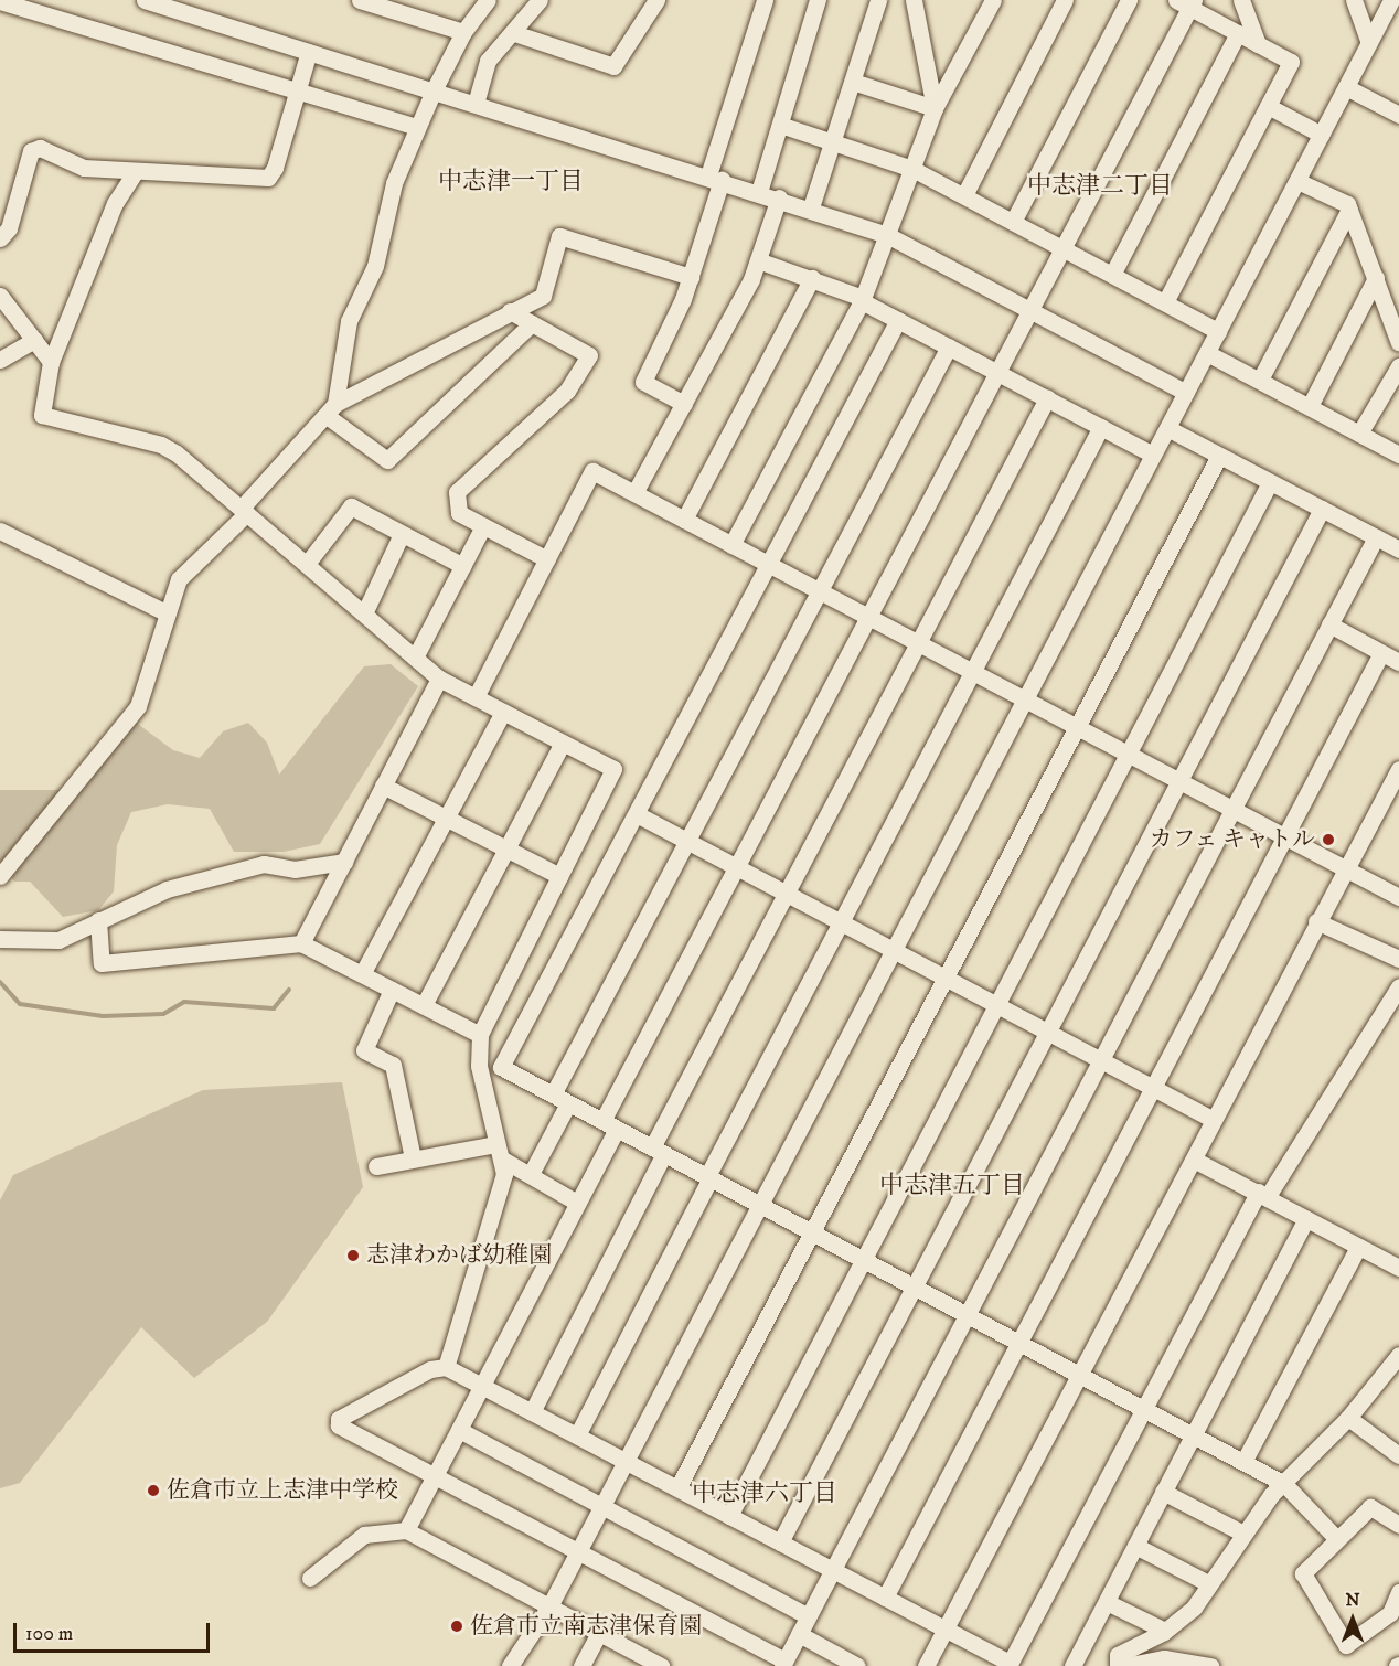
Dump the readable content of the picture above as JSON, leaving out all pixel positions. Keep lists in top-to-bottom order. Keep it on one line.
{"districts":["中志津一丁目","中志津二丁目","中志津五丁目","中志津六丁目"],"places":["カフェ キャトル","志津わかば幼稚園","佐倉市立上志津中学校","佐倉市立南志津保育園"],"scale_bar":"100 m","north":"top"}
